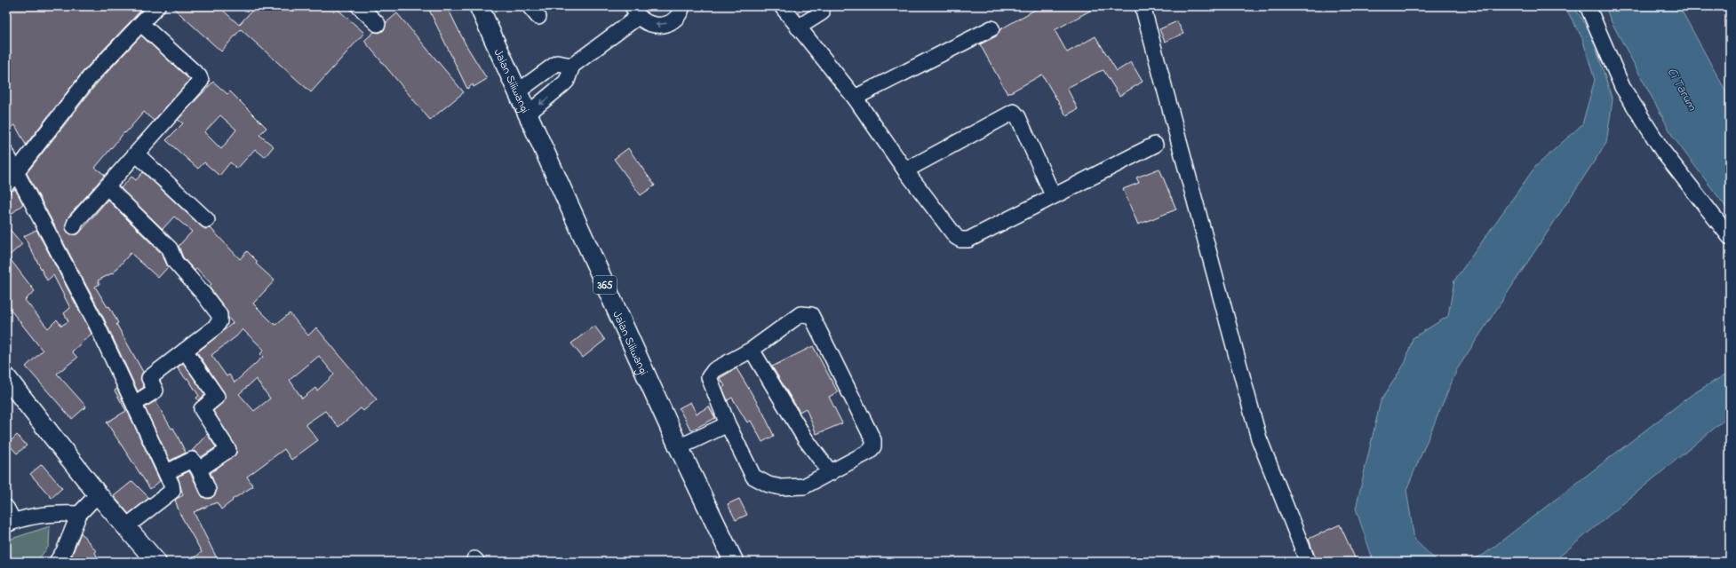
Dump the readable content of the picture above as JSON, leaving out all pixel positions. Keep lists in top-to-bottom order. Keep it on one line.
{"streets":{"main road":["Jalan Siliwangi","365"]},"water":["Ci Tarum"]}
